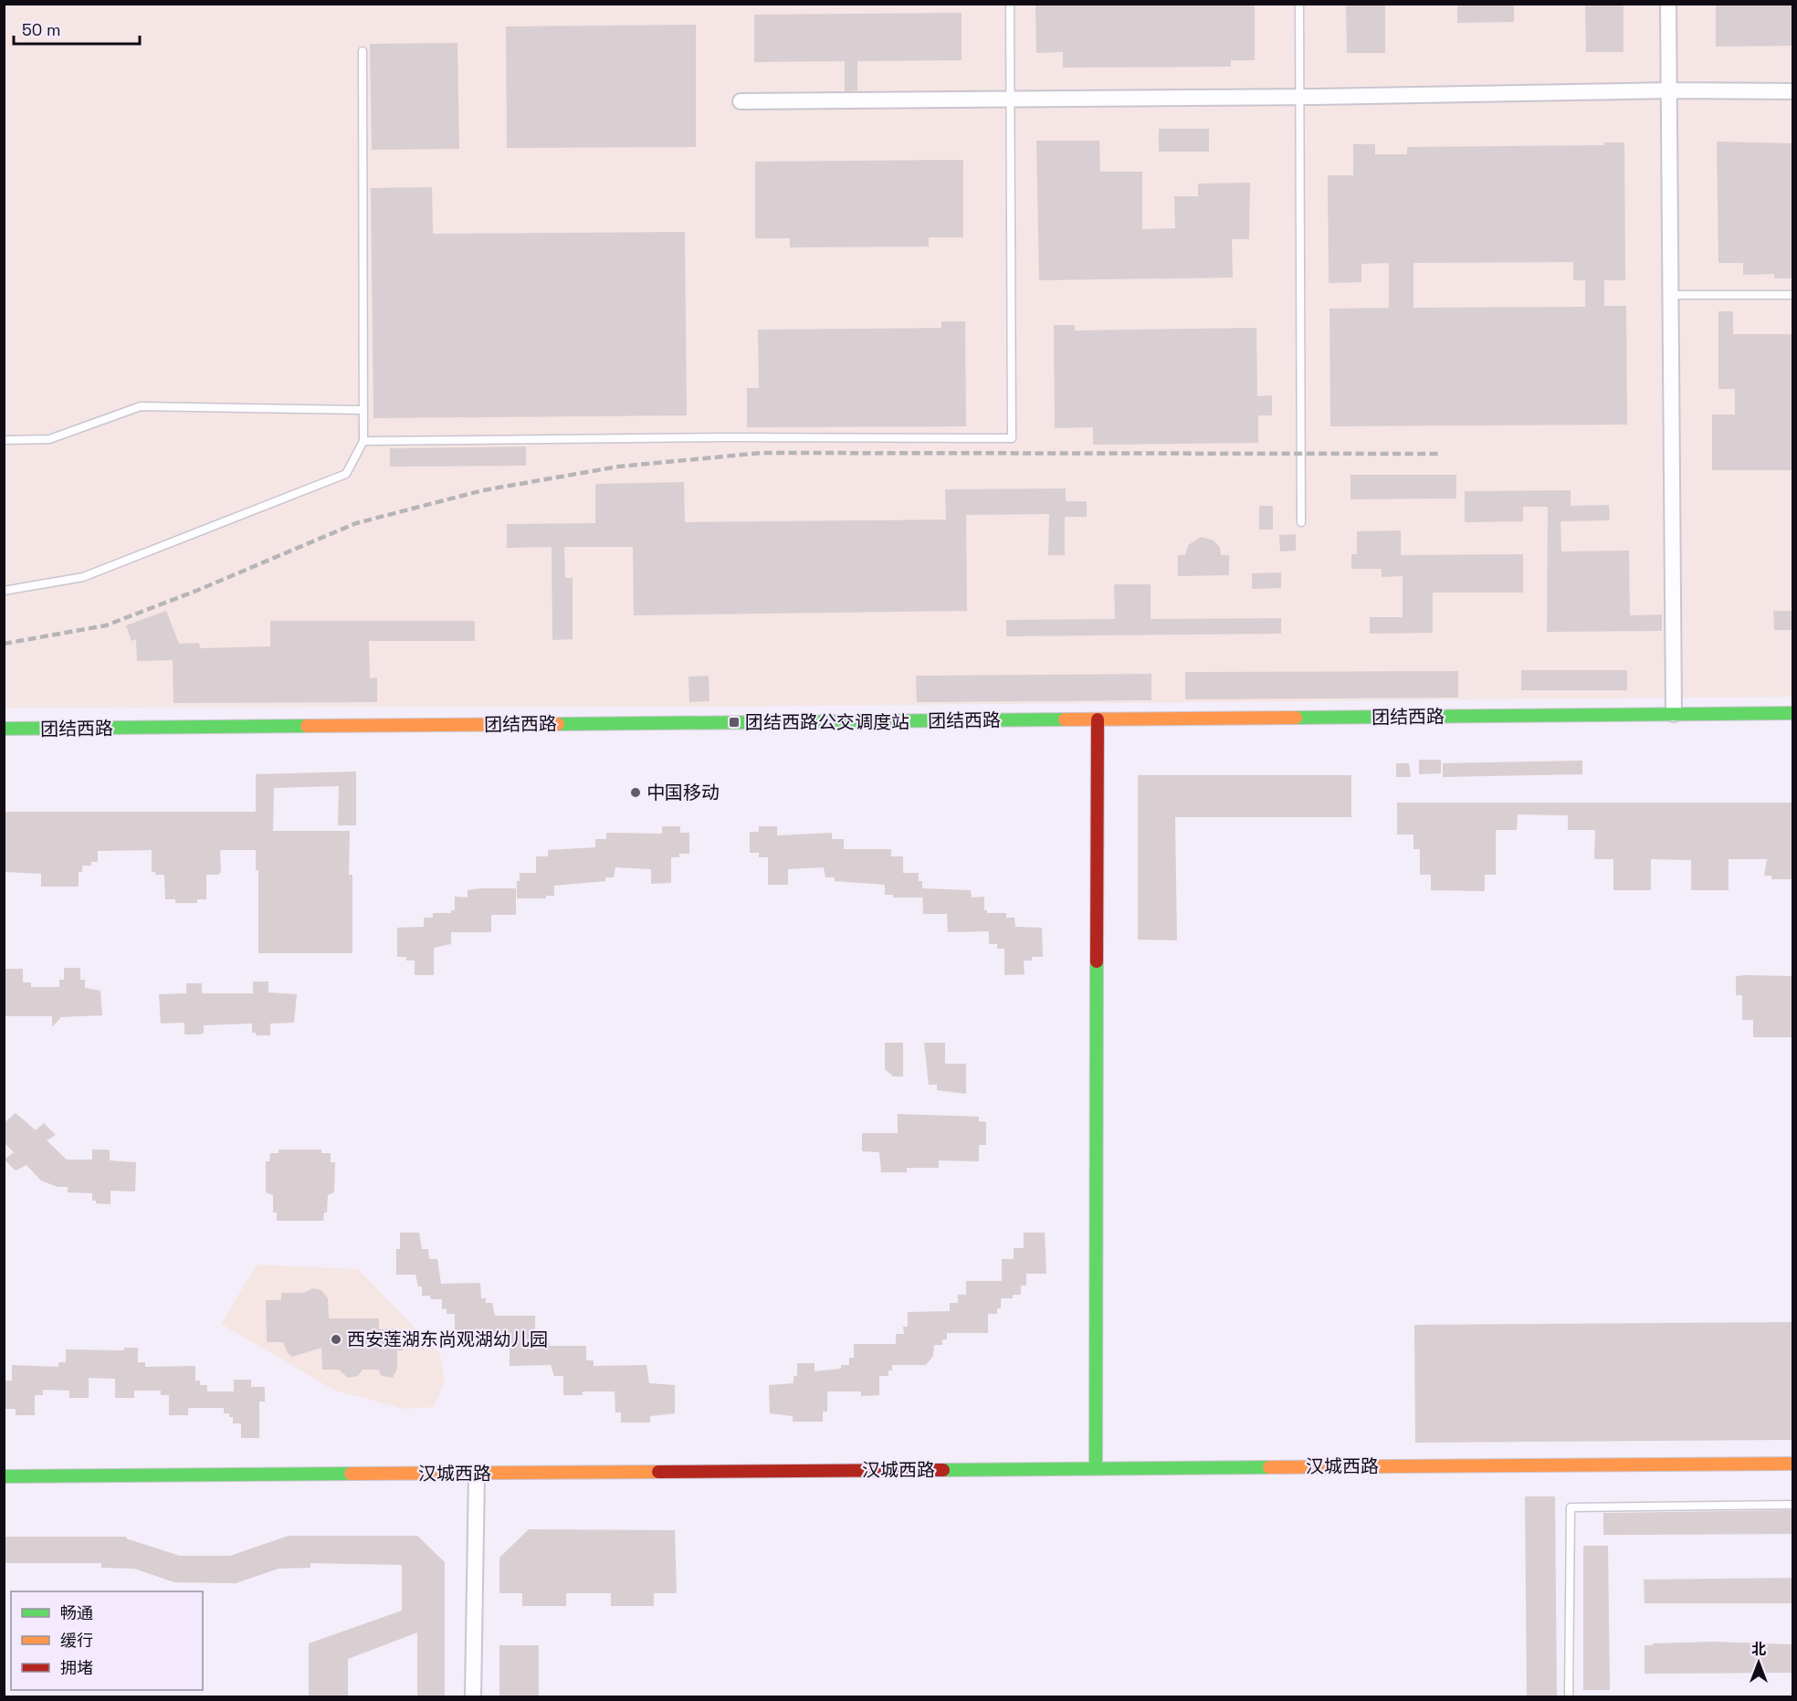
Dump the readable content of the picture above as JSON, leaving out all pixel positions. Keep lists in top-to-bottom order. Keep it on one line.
{"streets":{"street":["团结西路","汉城西路"]},"places":{"transit":["团结西路公交调度站"],"other":["中国移动","西安莲湖东尚观湖幼儿园"]},"legend":["畅通","缓行","拥堵"],"scale_bar":"50 m","north":"top"}
